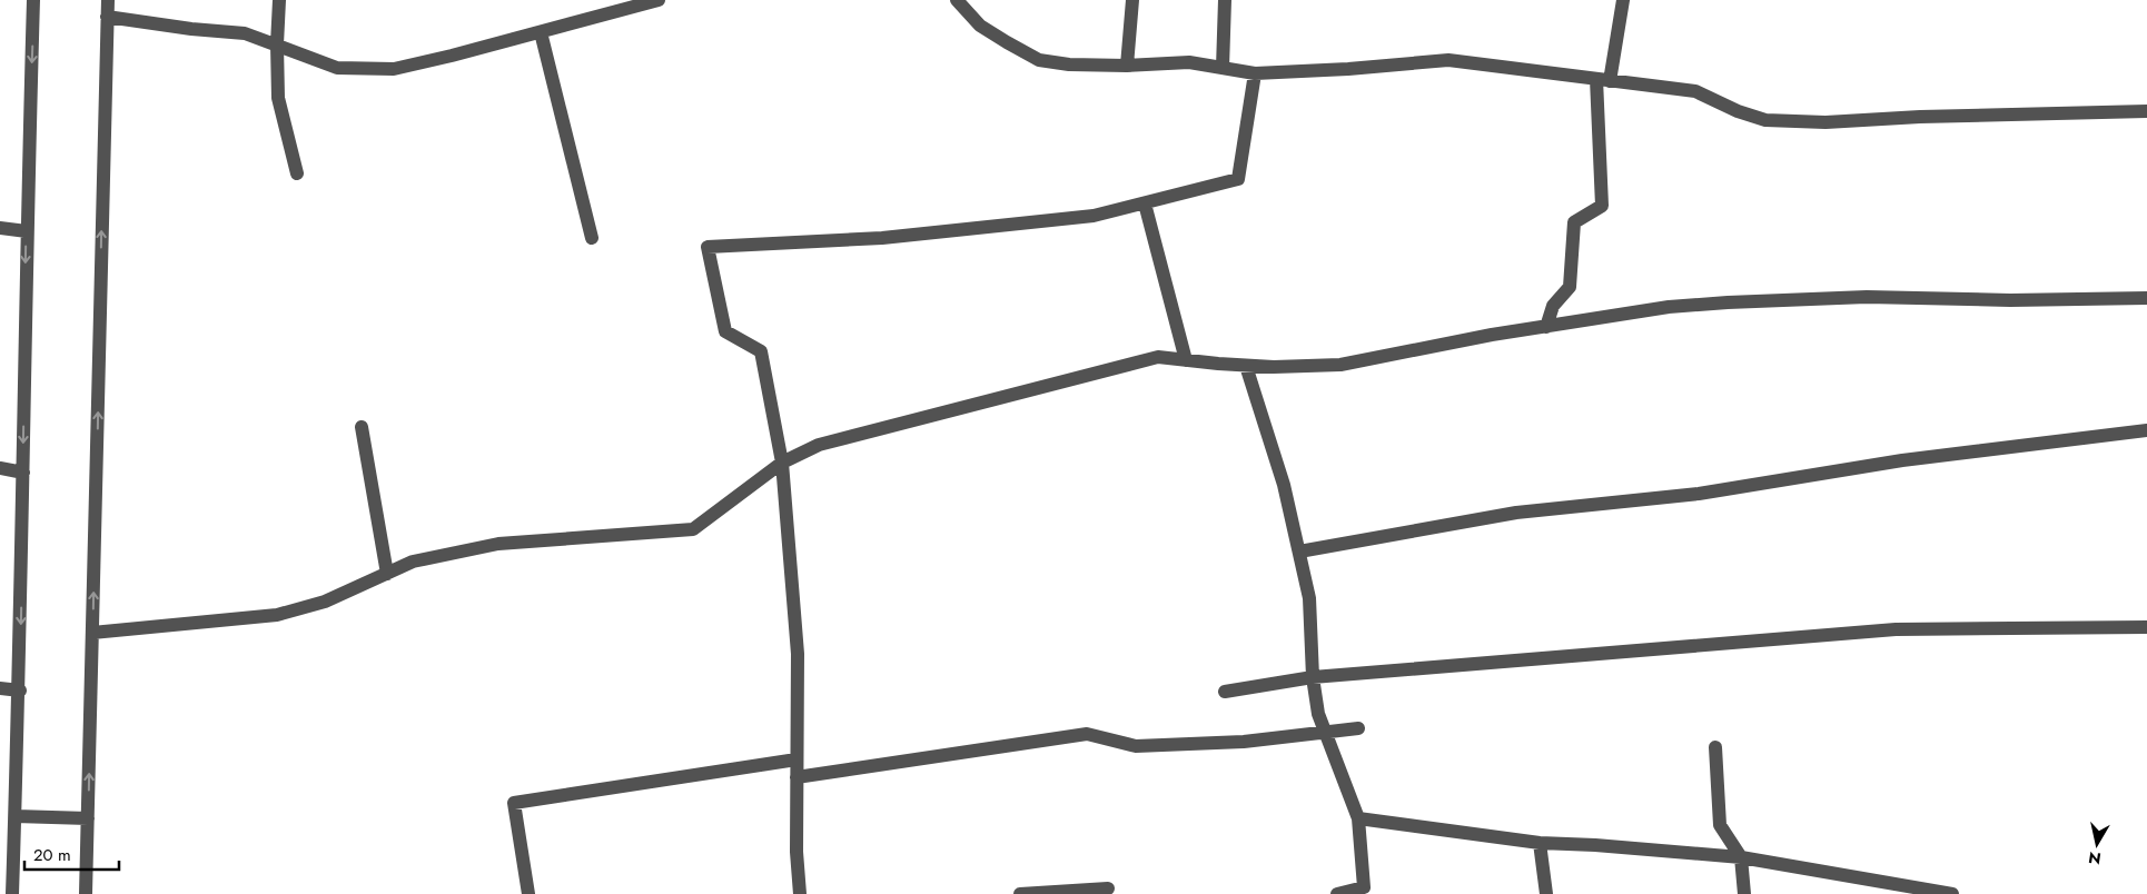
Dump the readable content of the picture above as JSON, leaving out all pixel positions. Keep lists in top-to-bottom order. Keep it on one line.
{"scale_bar":"20 m","north":"bottom"}
